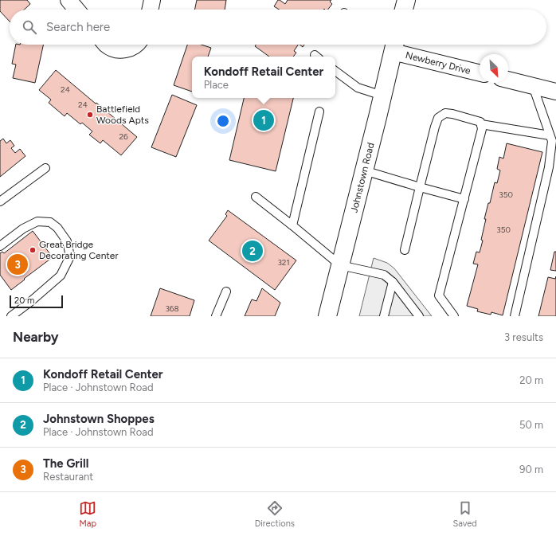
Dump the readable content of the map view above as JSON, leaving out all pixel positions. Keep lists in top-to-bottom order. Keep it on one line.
{"streets":{"main road":["Johnstown Road"],"street":["Newberry Drive"]},"places":["Battlefield Woods Apts","Great Bridge Decorating Center"],"house_numbers":["24","24","26","350","350","321","368"],"scale_bar":"20 m","north":"bottom right","page":{"search":"Search here","popup":["Kondoff Retail Center","Place"],"pins":["1","2","3"],"scale":"20 m","heading":["Nearby","3 results"],"list":[{"mark":"1","name":"Kondoff Retail Center","note":"Place · Johnstown Road","value":"20 m"},{"mark":"2","name":"Johnstown Shoppes","note":"Place · Johnstown Road","value":"50 m"},{"mark":"3","name":"The Grill","note":"Restaurant","value":"90 m"}],"nav":["Map","Directions","Saved"]}}
